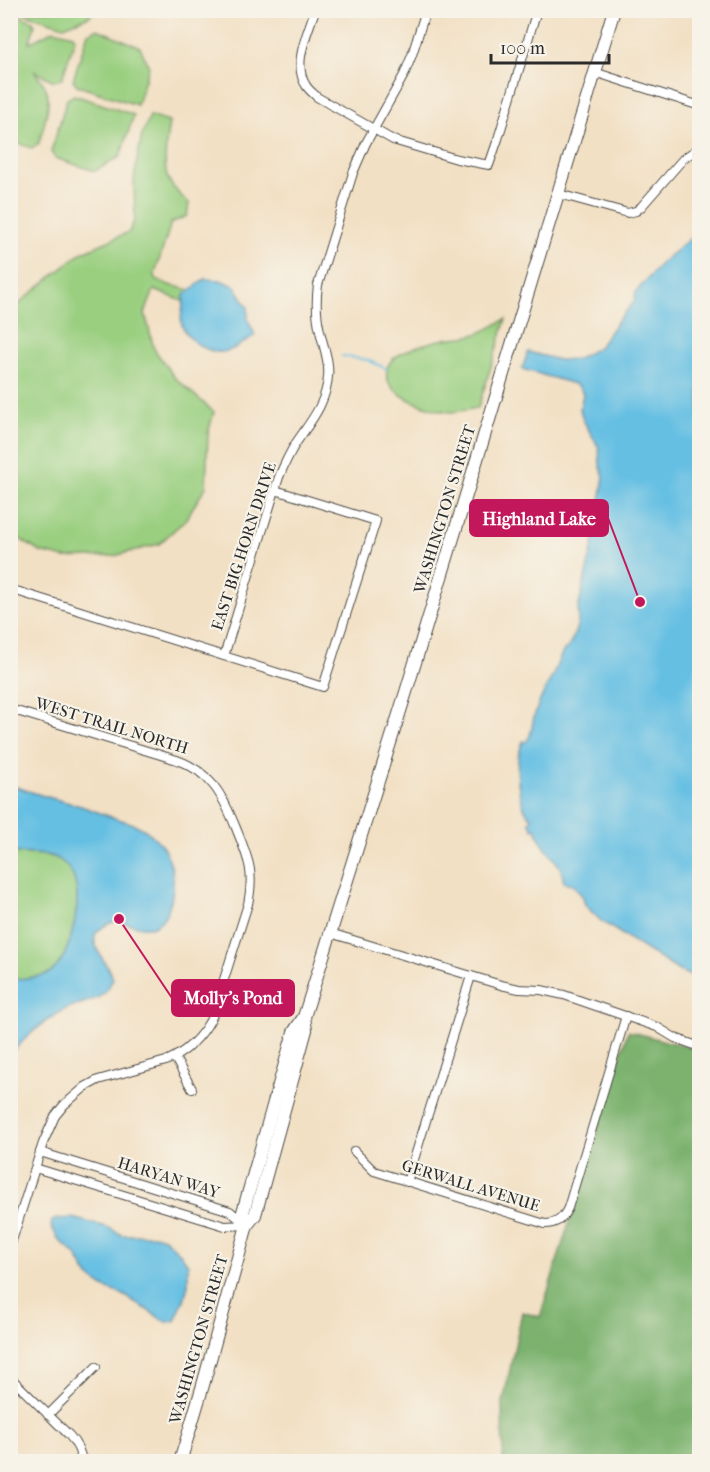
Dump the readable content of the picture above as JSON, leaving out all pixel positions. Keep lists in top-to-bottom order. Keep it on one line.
{"streets":{"main road":["WASHINGTON STREET"],"street":["EAST BIG HORN DRIVE","WEST TRAIL NORTH","HARYAN WAY","GERWALL AVENUE"]},"crossings":[["WASHINGTON STREET","HARYAN WAY"],["WEST TRAIL NORTH","HARYAN WAY"]],"places":["Highland Lake","Molly's Pond"],"scale_bar":"100 m"}
